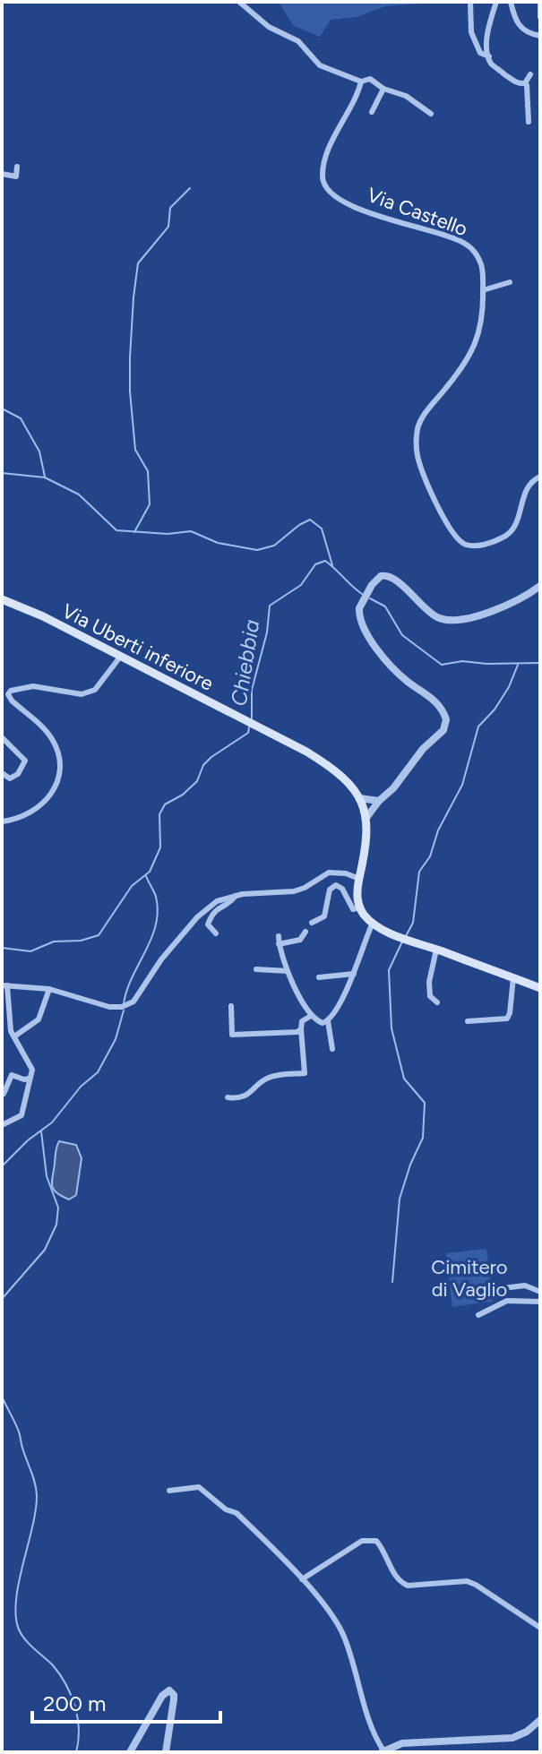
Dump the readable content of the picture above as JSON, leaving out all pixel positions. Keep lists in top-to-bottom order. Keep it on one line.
{"streets":{"main road":["Via Uberti inferiore"],"street":["Via Castello"]},"water":["Chiebbia"],"parks":["Cimitero di Vaglio"],"scale_bar":"200 m"}
